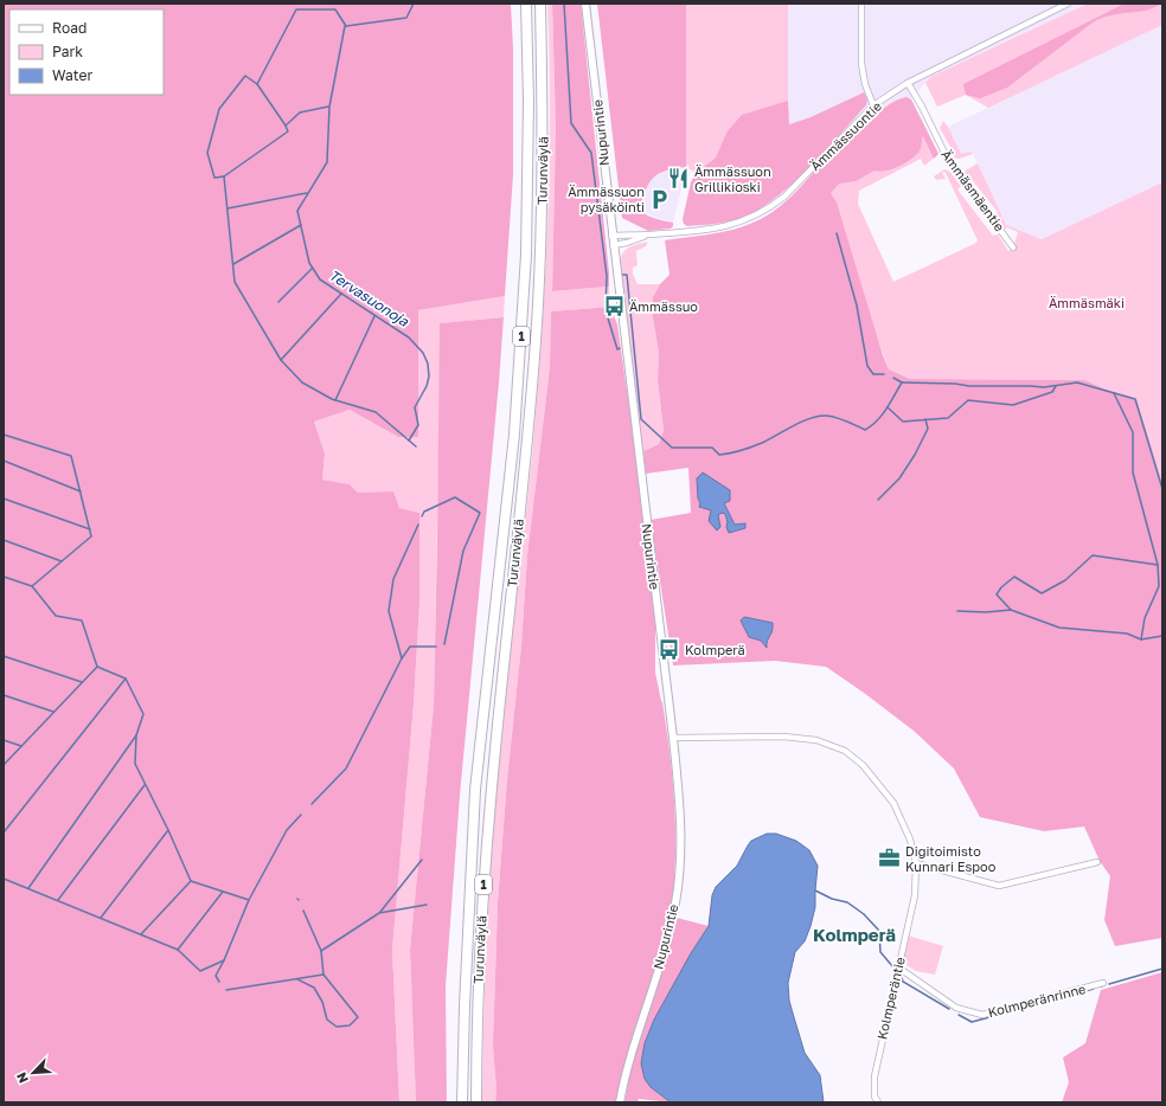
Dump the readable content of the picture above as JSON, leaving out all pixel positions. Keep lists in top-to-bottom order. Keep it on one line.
{"streets":{"highway":["Turunväylä","1"],"main road":["Nupurintie"],"street":["Ämmässuontie","Ämmäsmäentie","Kolmperäntie","Kolmperänrinne"]},"crossings":[["Nupurintie","Ämmässuontie"],["Nupurintie","Kolmperäntie"],["Ämmässuontie","Ämmäsmäentie"],["Kolmperäntie","Kolmperänrinne"]],"districts":["Kolmperä"],"water":["Tervasuonoja"],"parks":["Ämmäsmäki"],"places":{"restaurant":["Ämmässuon Grillikioski"],"parking":["Ämmässuon pysäköinti"],"bus stop":["Ämmässuo","Kolmperä"],"office":["Digitoimisto Kunnari Espoo"]},"legend":["Road","Park","Water"],"north":"bottom left"}
